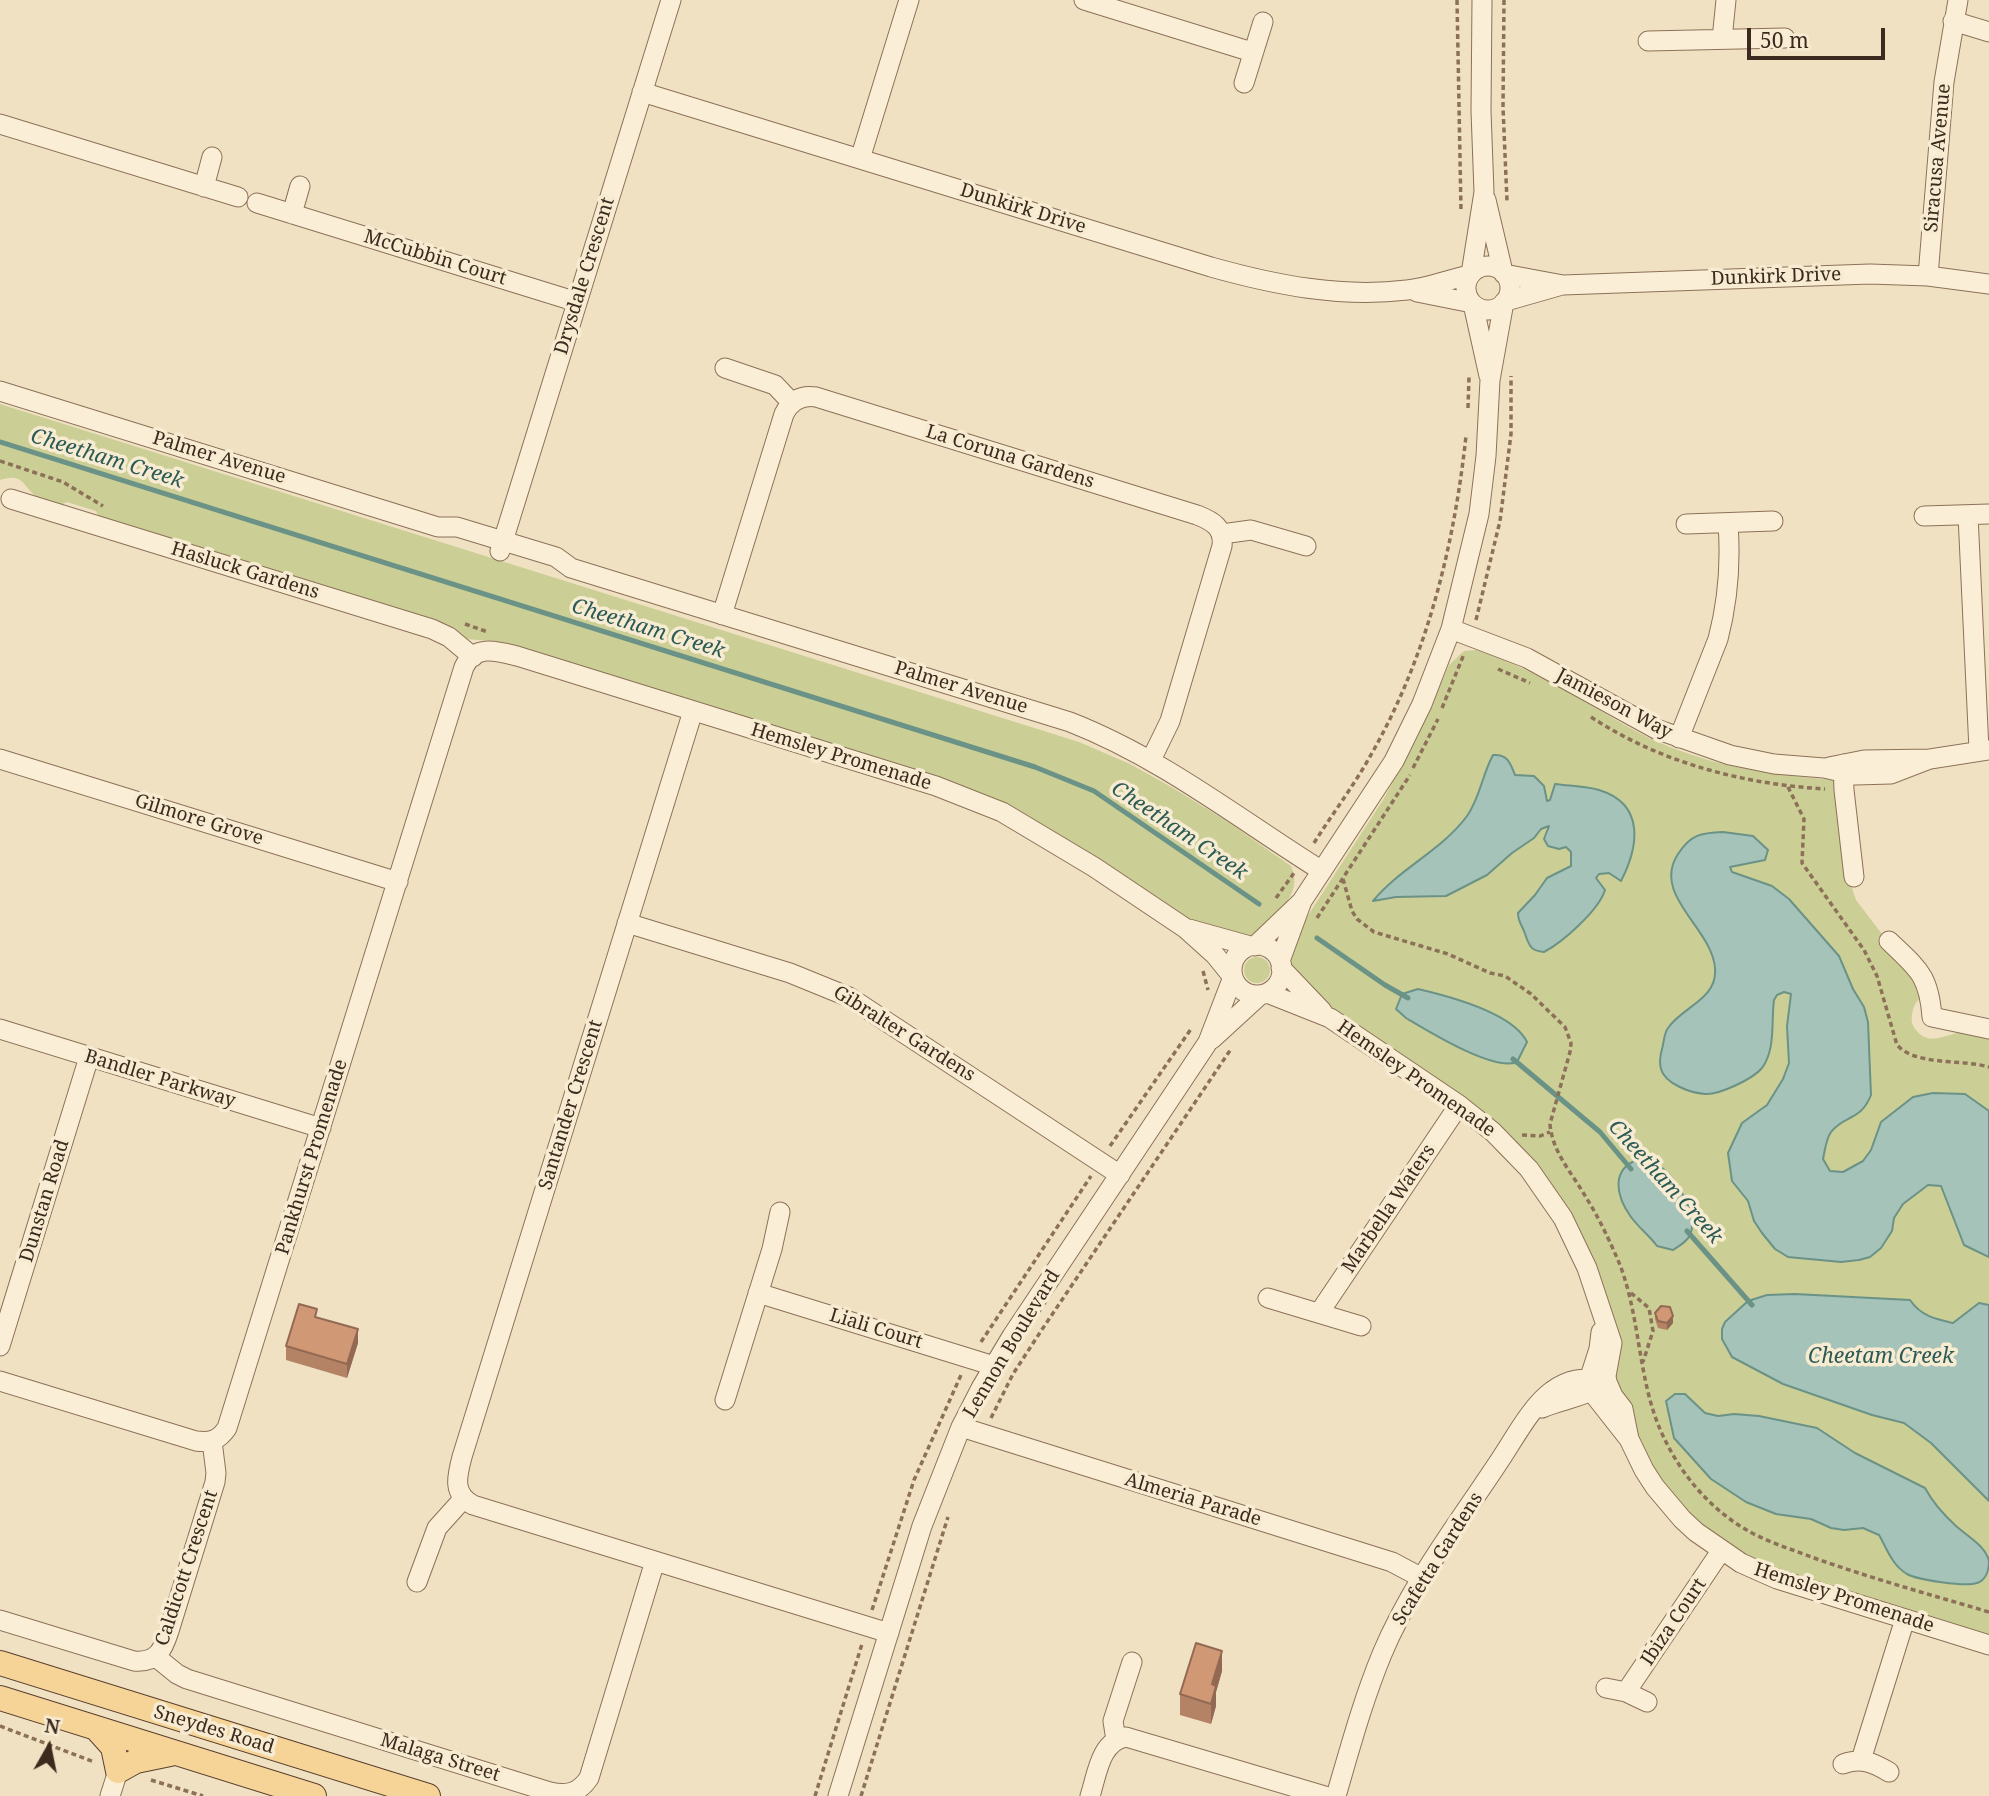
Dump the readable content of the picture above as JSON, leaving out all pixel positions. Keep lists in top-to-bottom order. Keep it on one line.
{"streets":{"main road":["Sneydes Road"],"street":["Siracusa Avenue","Dunkirk Drive","McCubbin Court","Drysdale Crescent","La Coruna Gardens","Palmer Avenue","Hasluck Gardens","Jamieson Way","Hemsley Promenade","Gilmore Grove","Gibralter Gardens","Bandler Parkway","Santander Crescent","Pankhurst Promenade","Dunstan Road","Marbella Waters","Liali Court","Lennon Boulevard","Almeria Parade","Scafetta Gardens","Caldicott Crescent","Ibiza Court","Malaga Street"]},"crossings":[["Siracusa Avenue","Dunkirk Drive"],["Dunkirk Drive","Drysdale Crescent"],["McCubbin Court","Drysdale Crescent"],["Drysdale Crescent","Palmer Avenue"],["Hasluck Gardens","Hemsley Promenade"],["Hasluck Gardens","Pankhurst Promenade"],["Hemsley Promenade","Santander Crescent"],["Hemsley Promenade","Pankhurst Promenade"],["Hemsley Promenade","Marbella Waters"],["Hemsley Promenade","Lennon Boulevard"],["Hemsley Promenade","Scafetta Gardens"],["Hemsley Promenade","Ibiza Court"],["Gilmore Grove","Pankhurst Promenade"],["Gibralter Gardens","Santander Crescent"],["Gibralter Gardens","Lennon Boulevard"],["Bandler Parkway","Pankhurst Promenade"],["Bandler Parkway","Dunstan Road"],["Pankhurst Promenade","Caldicott Crescent"],["Liali Court","Lennon Boulevard"],["Lennon Boulevard","Almeria Parade"],["Almeria Parade","Scafetta Gardens"],["Caldicott Crescent","Malaga Street"]],"water":["Cheetham Creek","Cheetam Creek"],"scale_bar":"50 m","north":"top"}
